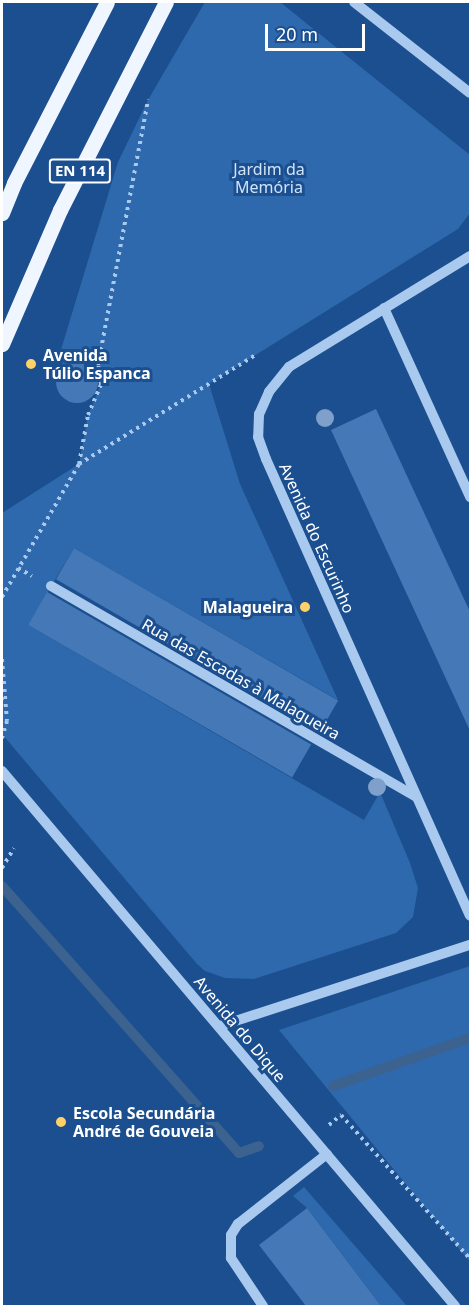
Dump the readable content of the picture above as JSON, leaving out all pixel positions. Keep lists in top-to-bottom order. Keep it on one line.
{"streets":{"main road":["EN 114"],"street":["Avenida do Escurinho","Rua das Escadas à Malagueira","Avenida do Dique"]},"crossings":[["Avenida do Escurinho","Rua das Escadas à Malagueira"]],"parks":["Jardim da Memória"],"places":["Avenida Túlio Espanca","Malagueira","Escola Secundária André de Gouveia"],"scale_bar":"20 m"}
